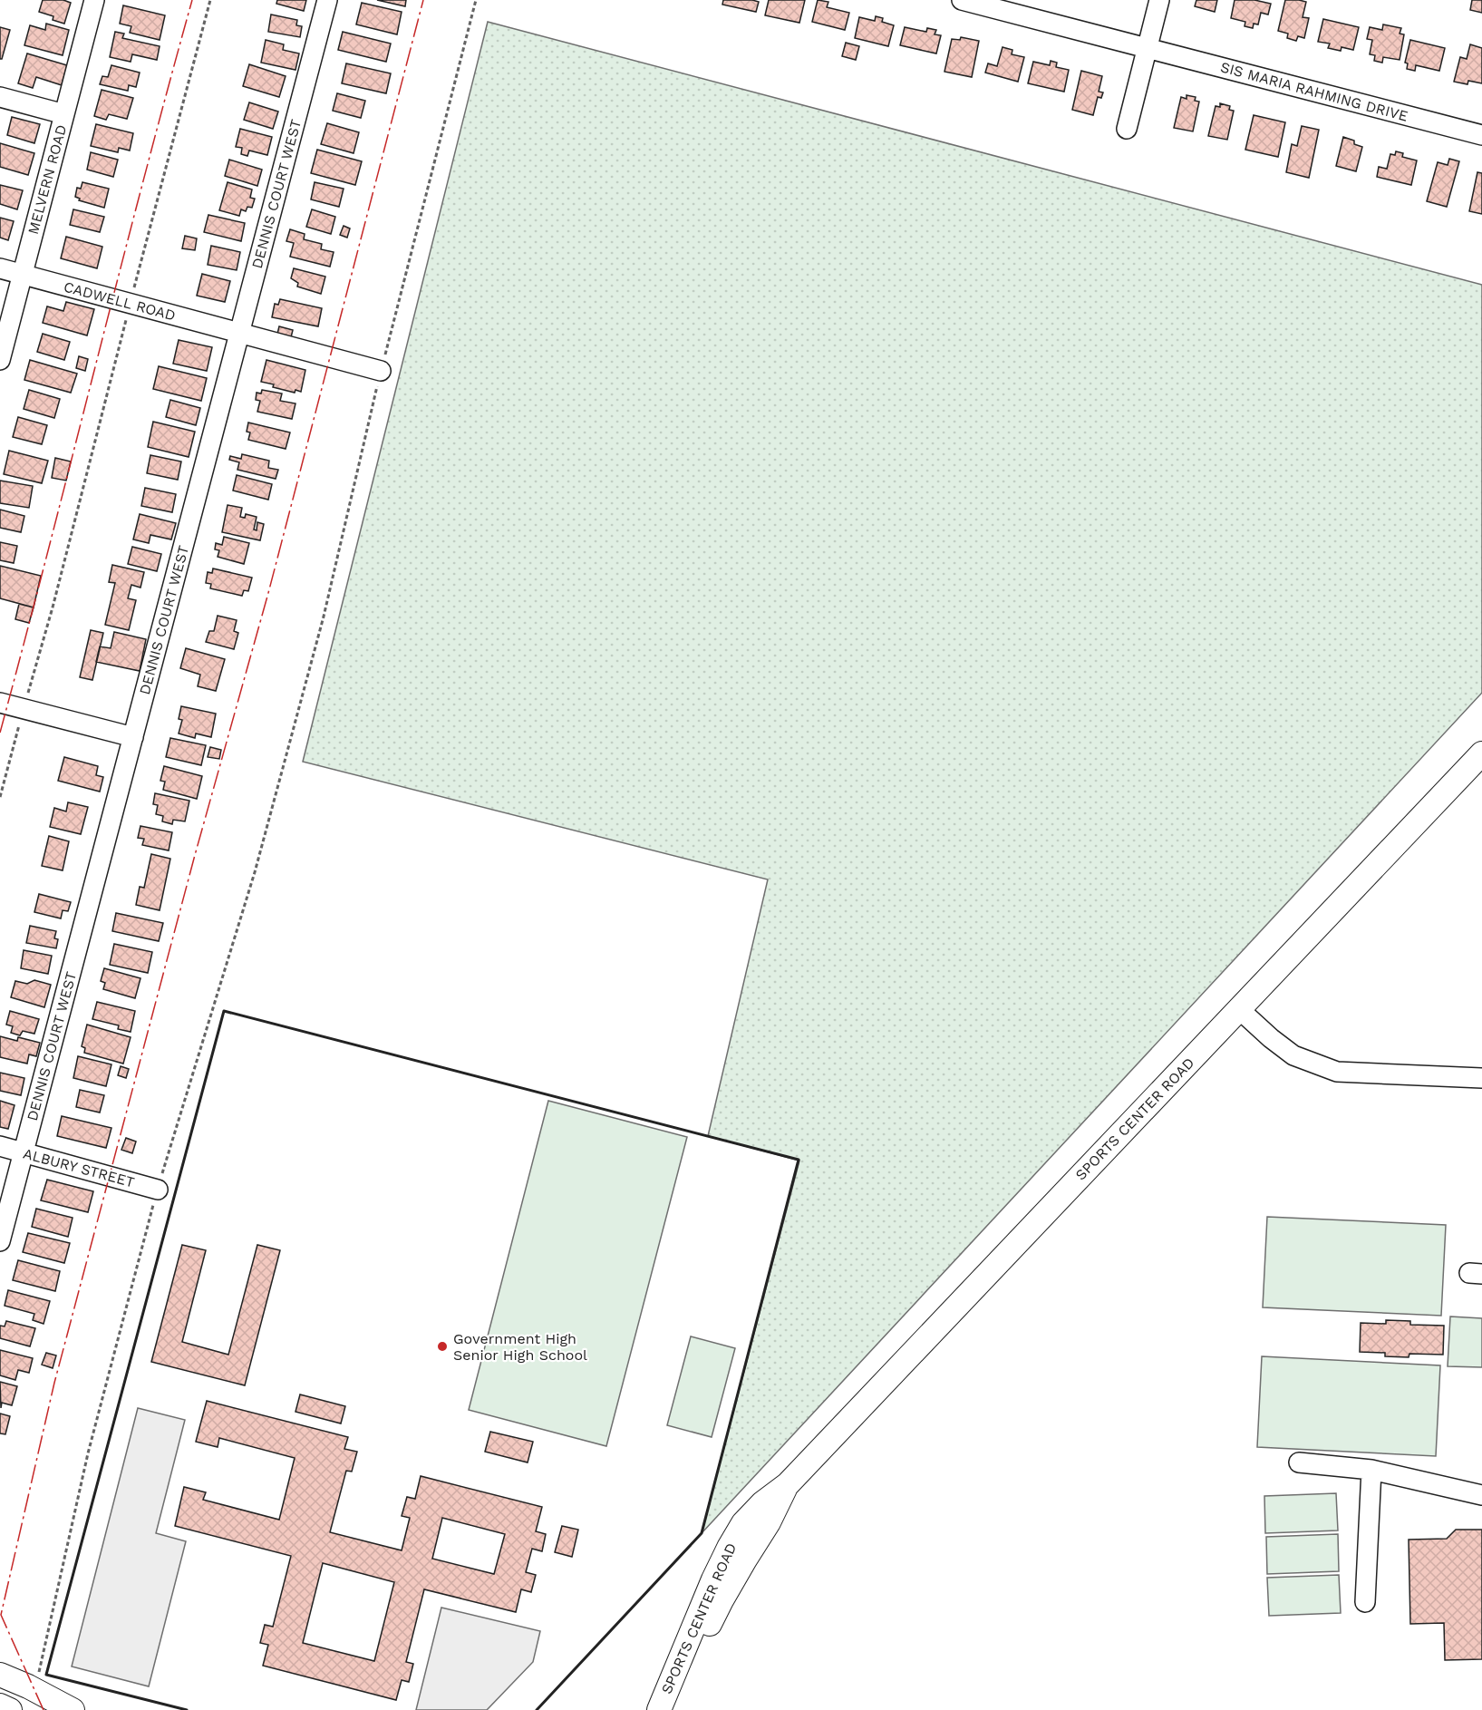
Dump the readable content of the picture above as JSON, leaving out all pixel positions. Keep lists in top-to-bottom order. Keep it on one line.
{"streets":{"main road":["SPORTS CENTER ROAD"],"street":["SIS MARIA RAHMING DRIVE","MELVERN ROAD","DENNIS COURT WEST","CADWELL ROAD","ALBURY STREET"]},"crossings":[["MELVERN ROAD","CADWELL ROAD"],["DENNIS COURT WEST","CADWELL ROAD"],["DENNIS COURT WEST","ALBURY STREET"]],"places":["Government High Senior High School"]}
